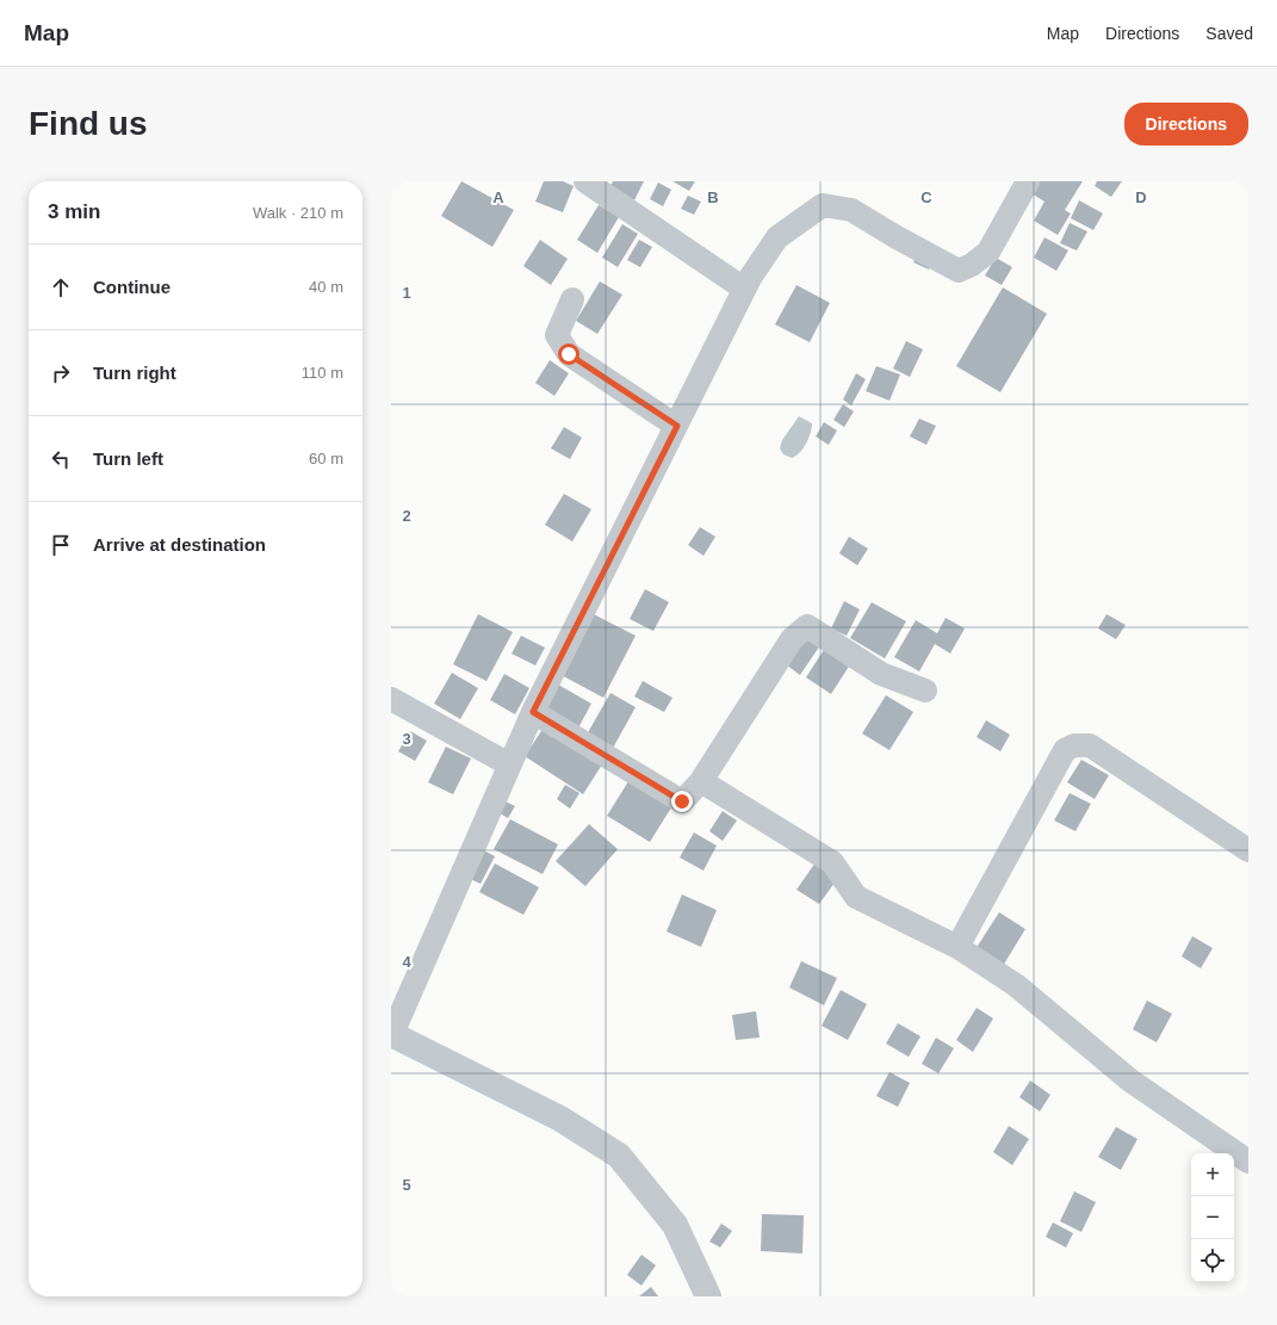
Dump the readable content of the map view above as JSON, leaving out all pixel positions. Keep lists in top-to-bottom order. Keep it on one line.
{"page":{"header":"Map","nav":["Map","Directions","Saved"],"buttons":"Directions","title":"Find us","heading":["3 min","Walk · 210 m"],"list":[["Continue","40 m"],["Turn right","110 m"],["Turn left","60 m"],"Arrive at destination"],"map_buttons":["+","−"]},"grid":{"columns":["A","B","C","D"],"rows":["1","2","3","4","5"]}}
